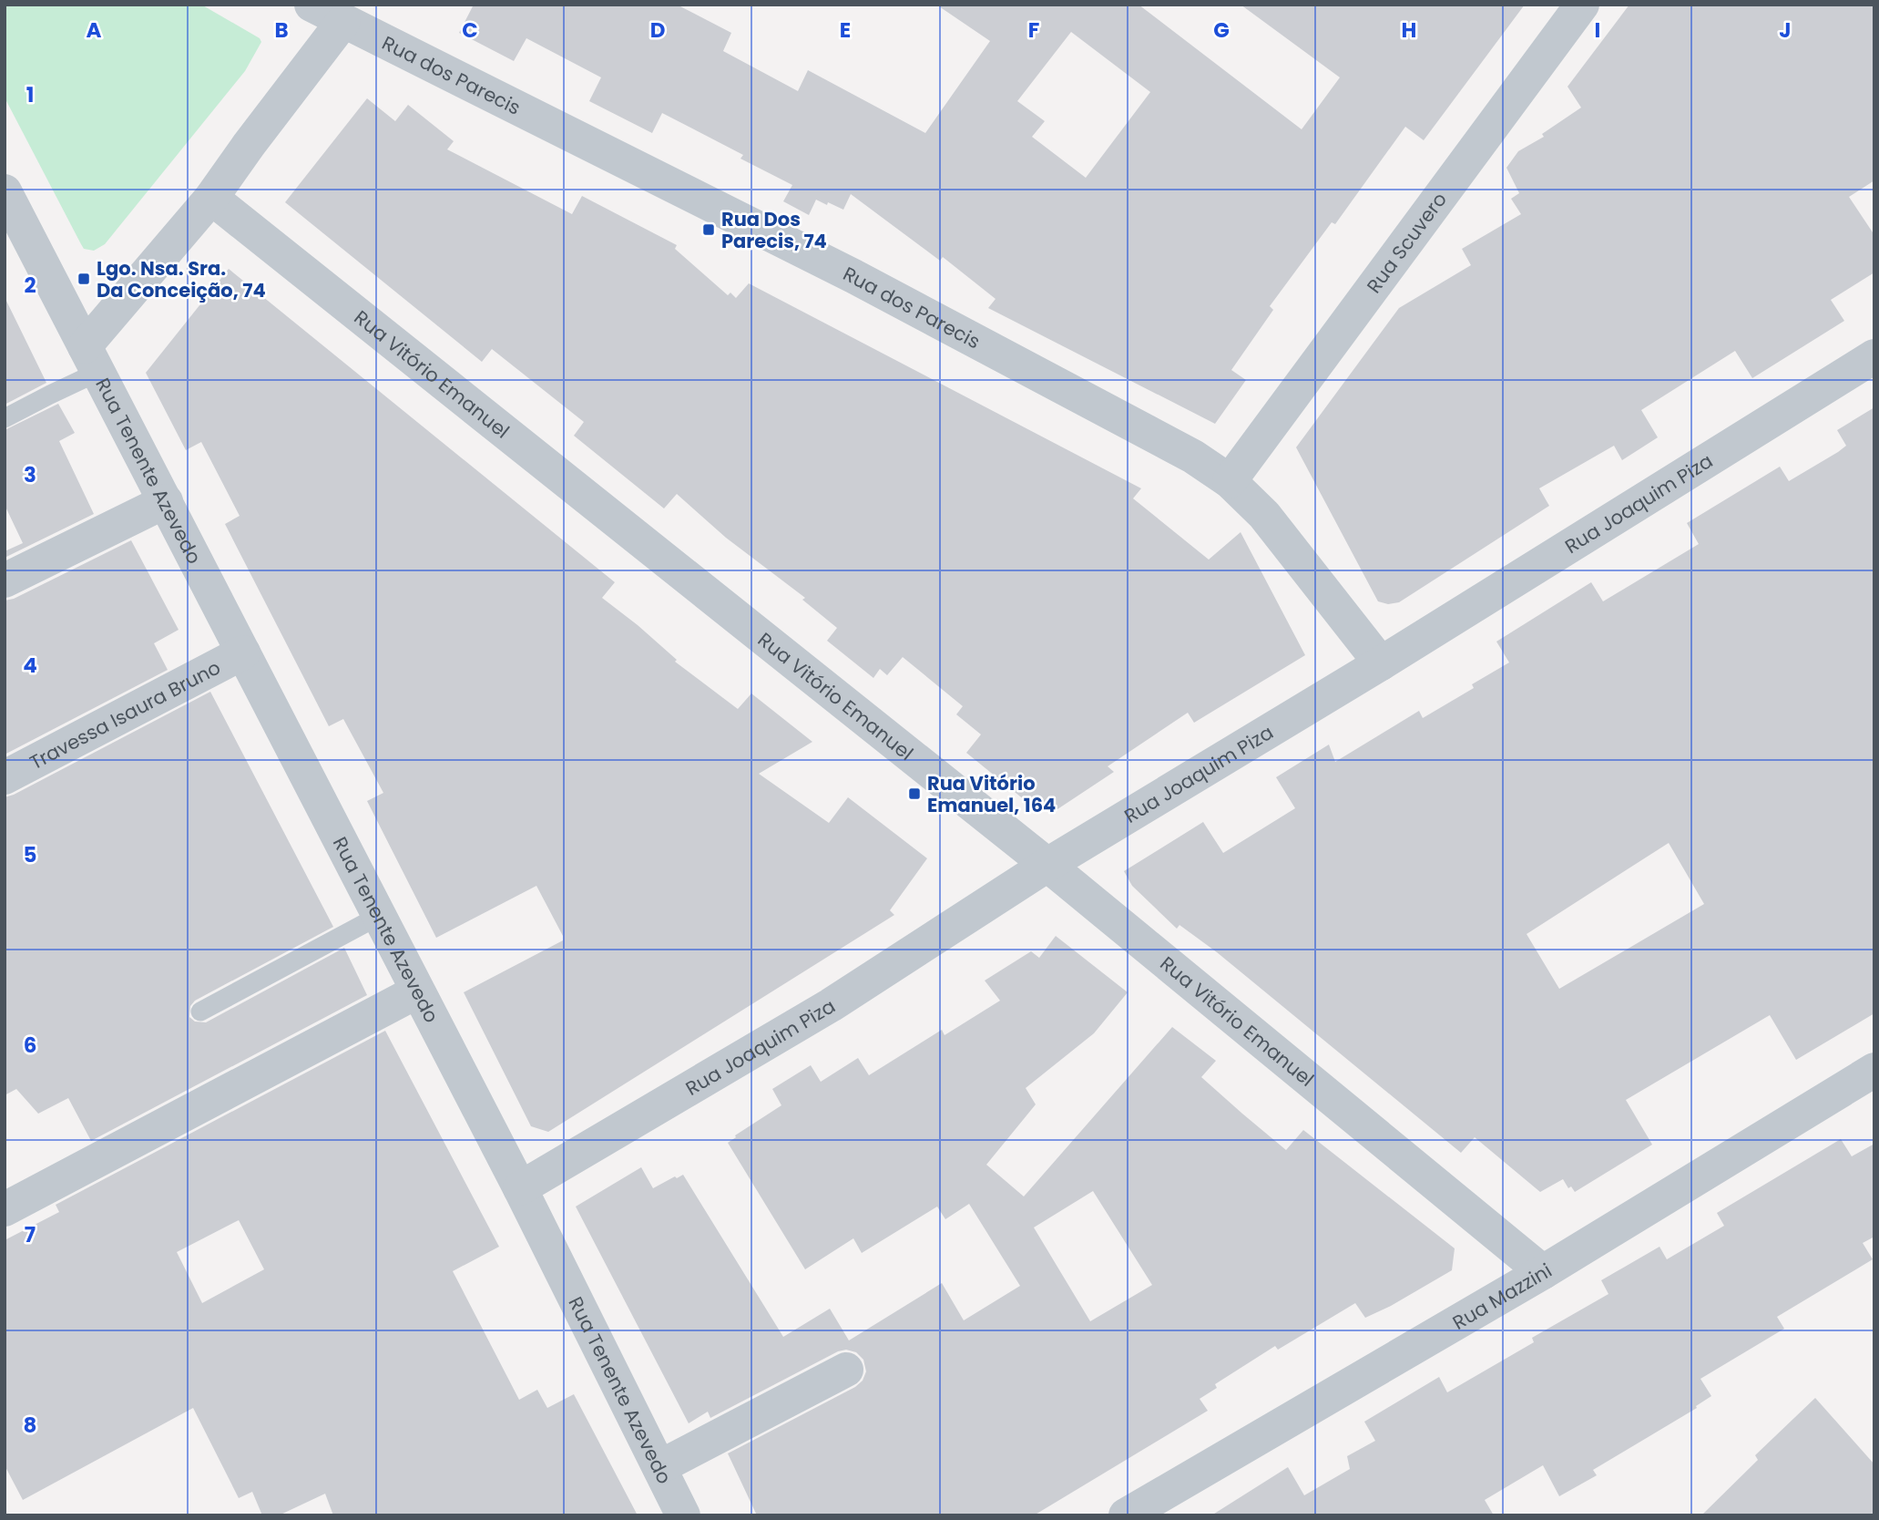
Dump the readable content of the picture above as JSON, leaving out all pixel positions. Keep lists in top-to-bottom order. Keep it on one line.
{"streets":{"street":["Rua dos Parecis","Rua Scuvero","Rua Vitório Emanuel","Rua Tenente Azevedo","Rua Joaquim Piza","Travessa Isaura Bruno","Rua Mazzini"]},"crossings":[["Rua dos Parecis","Rua Scuvero"],["Rua dos Parecis","Rua Joaquim Piza"],["Rua Vitório Emanuel","Rua Joaquim Piza"],["Rua Vitório Emanuel","Rua Mazzini"],["Rua Tenente Azevedo","Rua Joaquim Piza"],["Rua Tenente Azevedo","Travessa Isaura Bruno"]],"places":{"transit":["Rua Dos Parecis, 74","Lgo. Nsa. Sra. Da Conceição, 74","Rua Vitório Emanuel, 164"]},"grid":{"columns":["A","B","C","D","E","F","G","H","I","J"],"rows":["1","2","3","4","5","6","7","8"]}}
